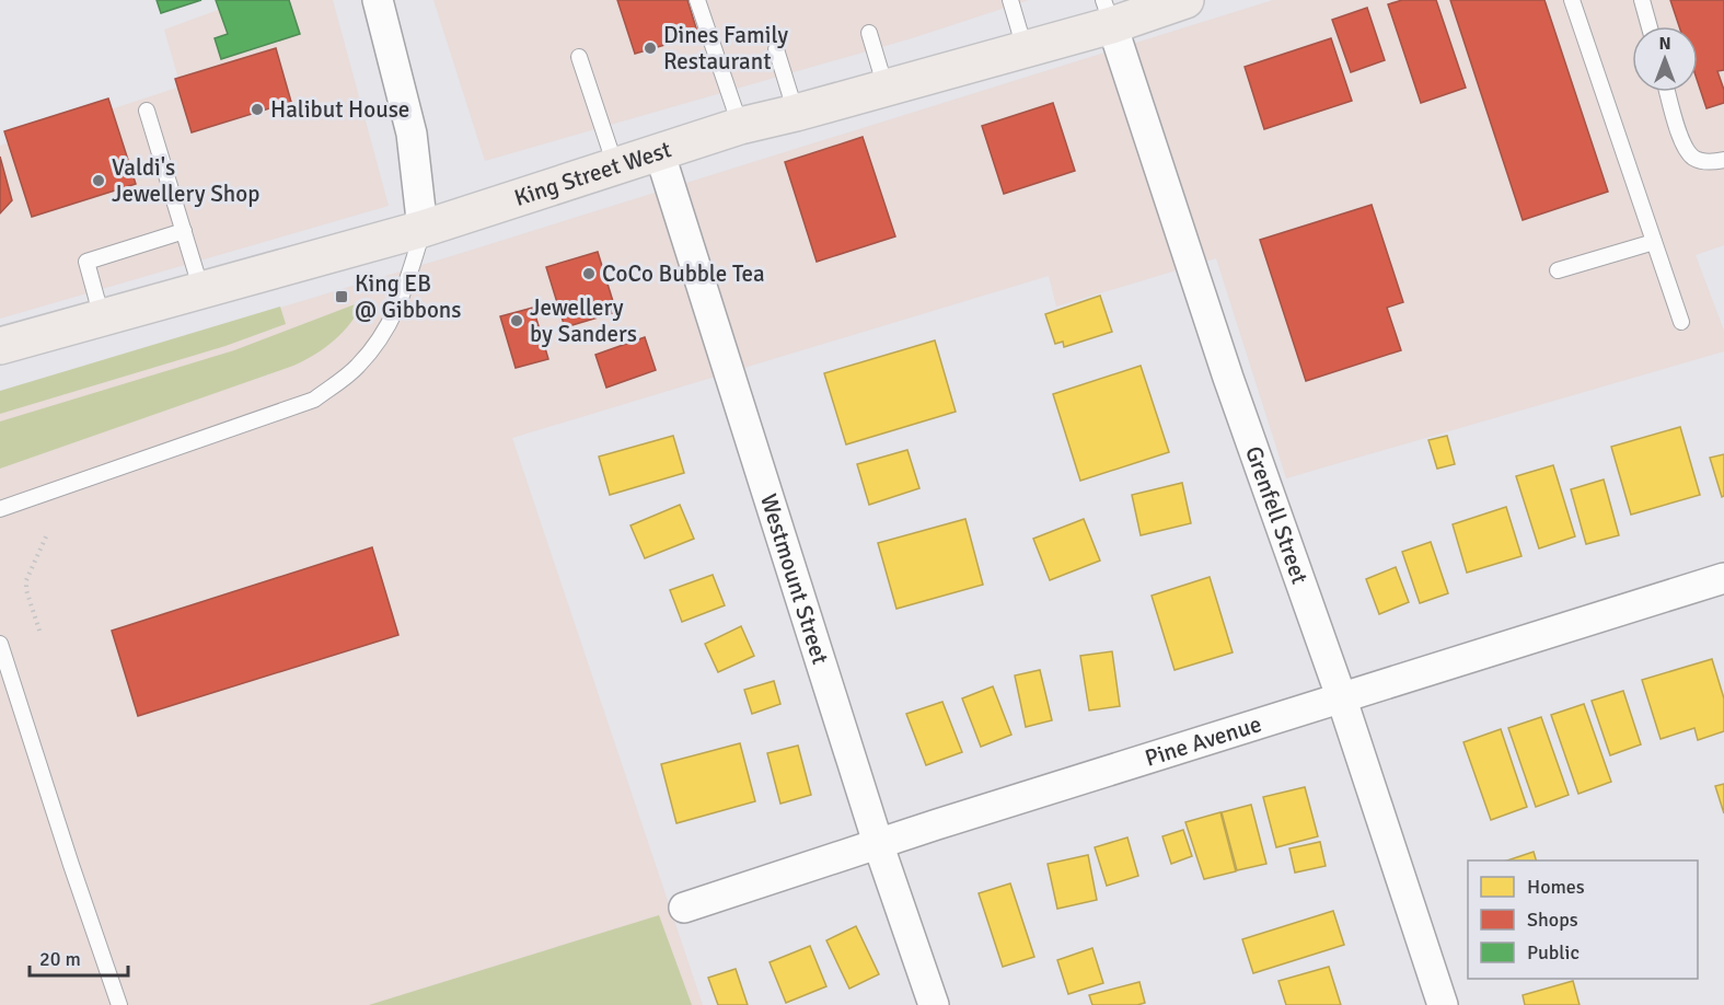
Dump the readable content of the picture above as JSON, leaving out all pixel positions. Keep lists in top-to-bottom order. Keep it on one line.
{"streets":{"main road":["King Street West"],"street":["Grenfell Street","Westmount Street","Pine Avenue"]},"crossings":[["King Street West","Grenfell Street"],["King Street West","Westmount Street"],["Grenfell Street","Pine Avenue"],["Westmount Street","Pine Avenue"]],"places":{"other":["Dines Family Restaurant","Halibut House","Valdi's Jewellery Shop","CoCo Bubble Tea","Jewellery by Sanders"],"transit":["King EB @ Gibbons"]},"legend":["Homes","Shops","Public"],"scale_bar":"20 m","north":"top"}
